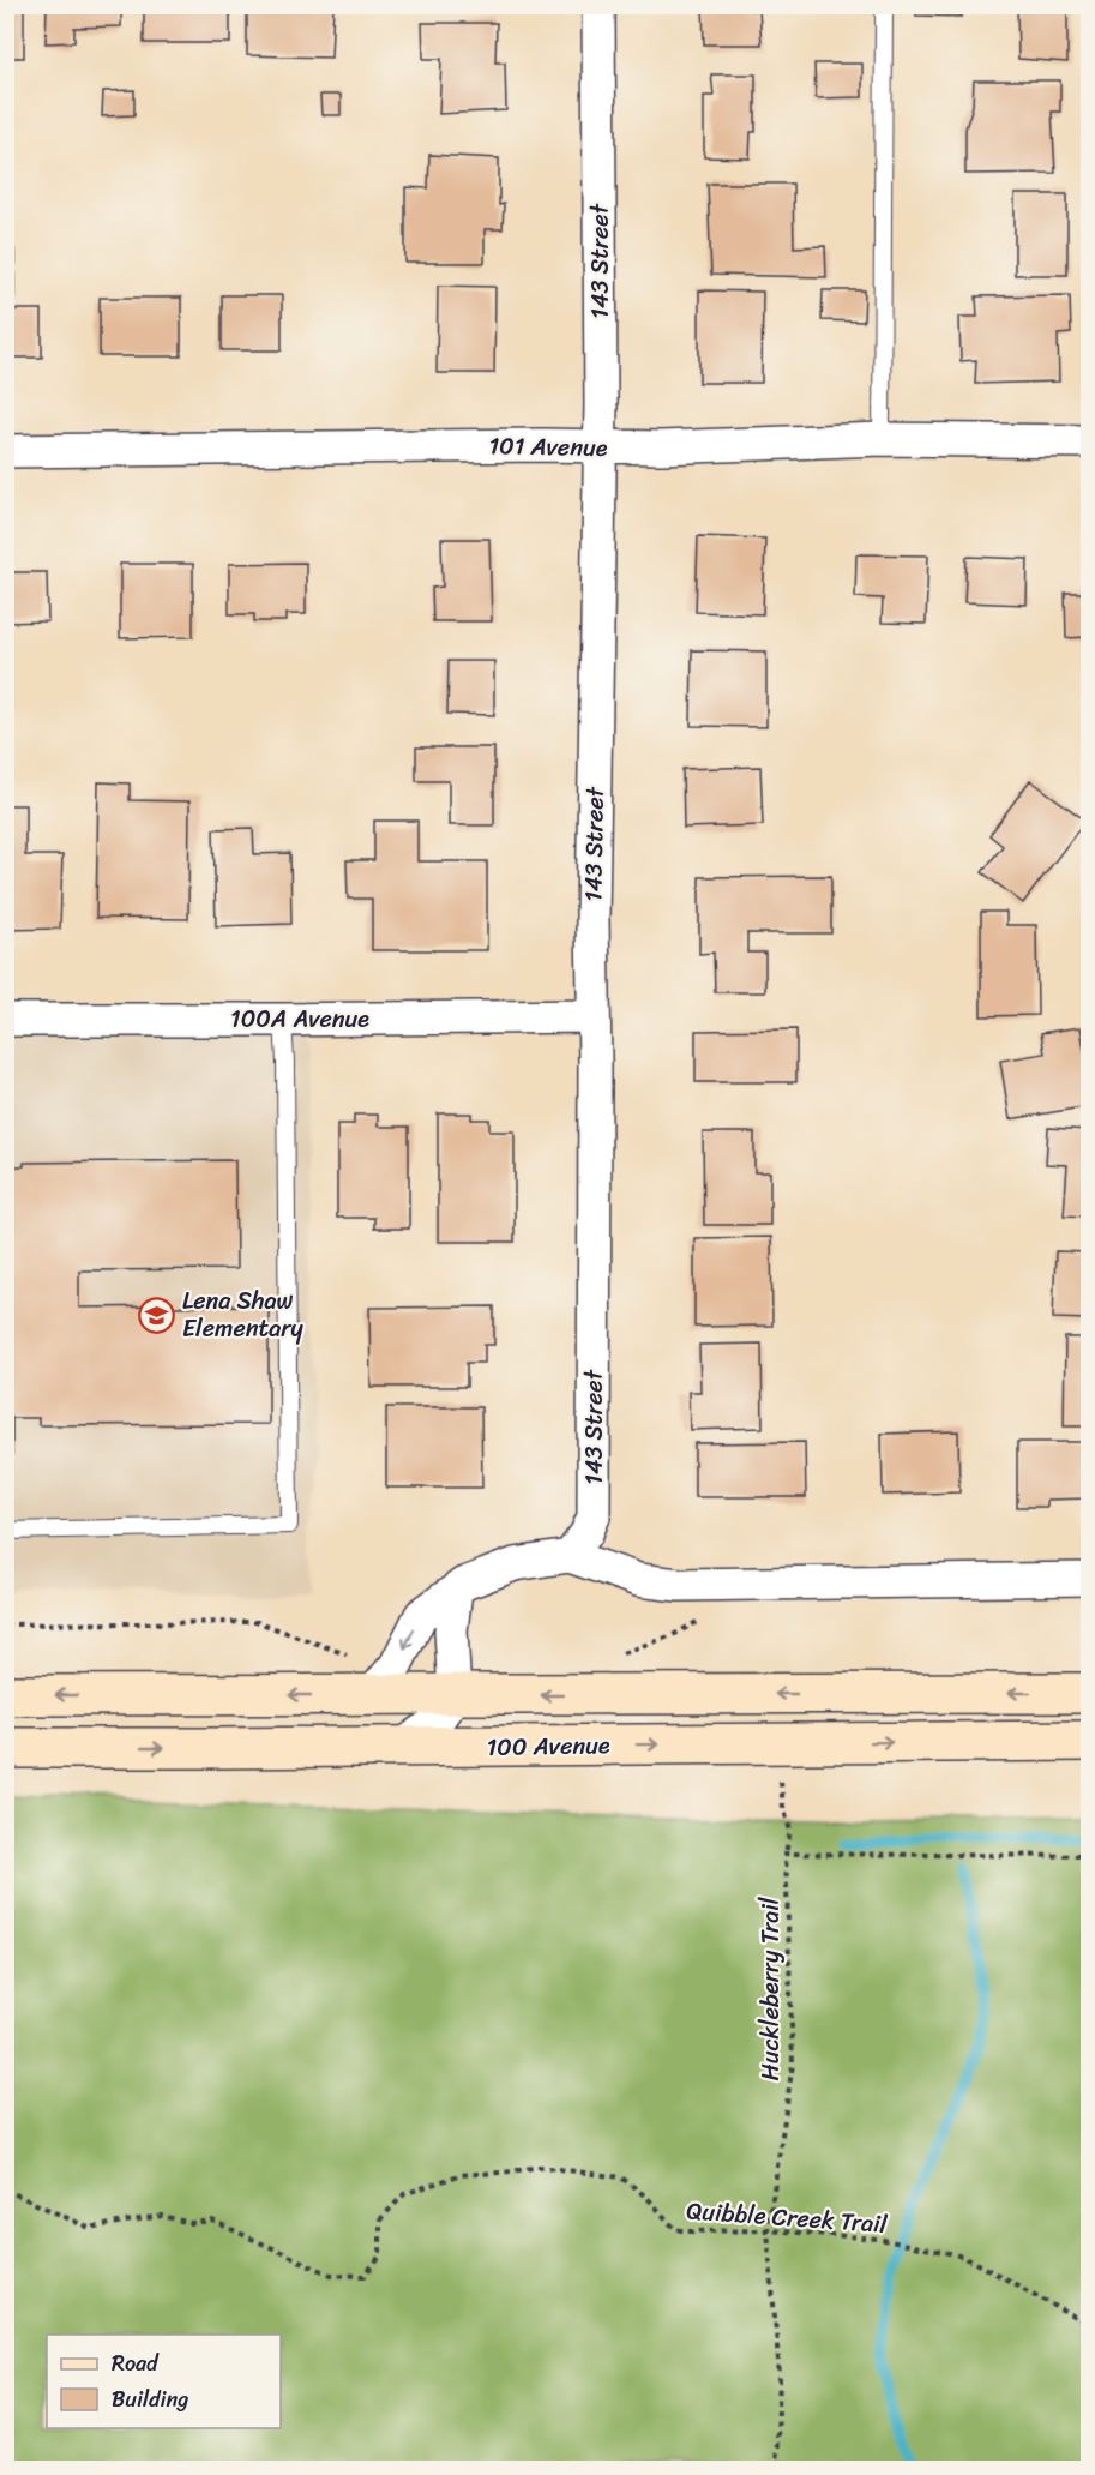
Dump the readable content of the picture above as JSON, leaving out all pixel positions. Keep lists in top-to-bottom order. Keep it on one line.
{"streets":{"main road":["100 Avenue"],"street":["143 Street","101 Avenue","100A Avenue"],"path":["Huckleberry Trail","Quibble Creek Trail"]},"crossings":[["143 Street","101 Avenue"],["143 Street","100A Avenue"],["Huckleberry Trail","Quibble Creek Trail"]],"places":{"school or university":["Lena Shaw Elementary"]},"legend":["Road","Building"]}
